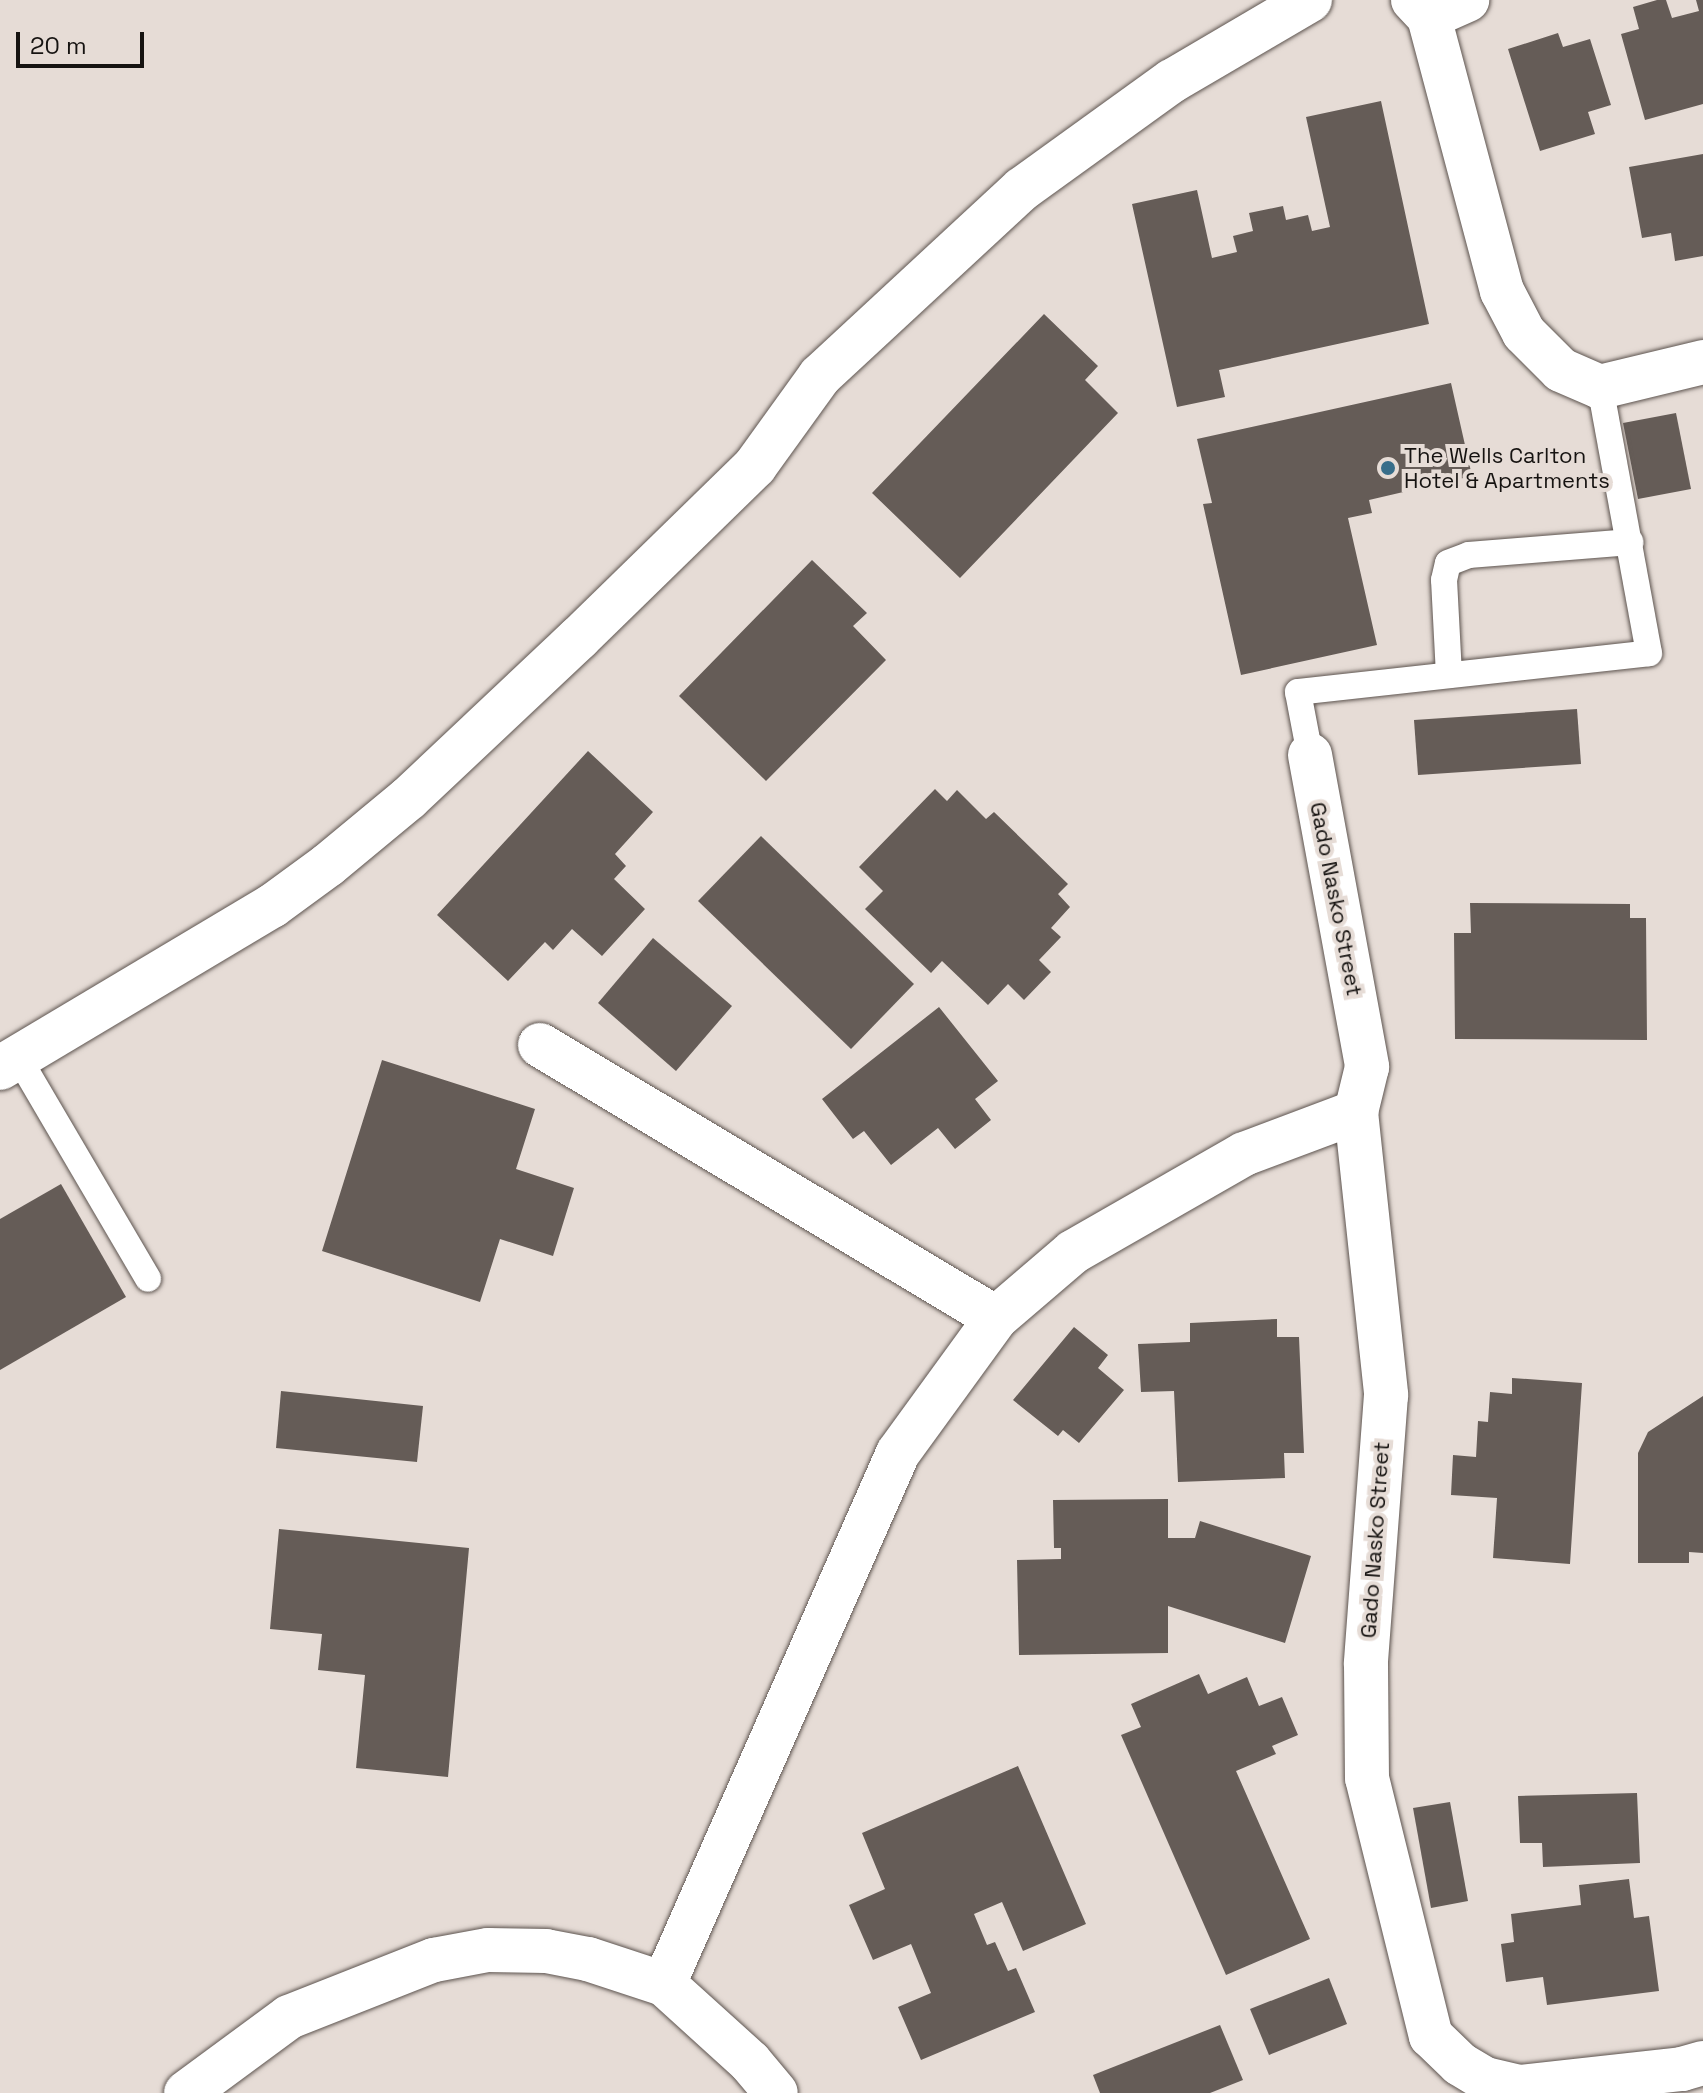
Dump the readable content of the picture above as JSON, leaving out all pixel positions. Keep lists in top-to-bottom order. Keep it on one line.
{"streets":{"street":["Gado Nasko Street"]},"places":["The Wells Carlton Hotel & Apartments"],"scale_bar":"20 m"}
